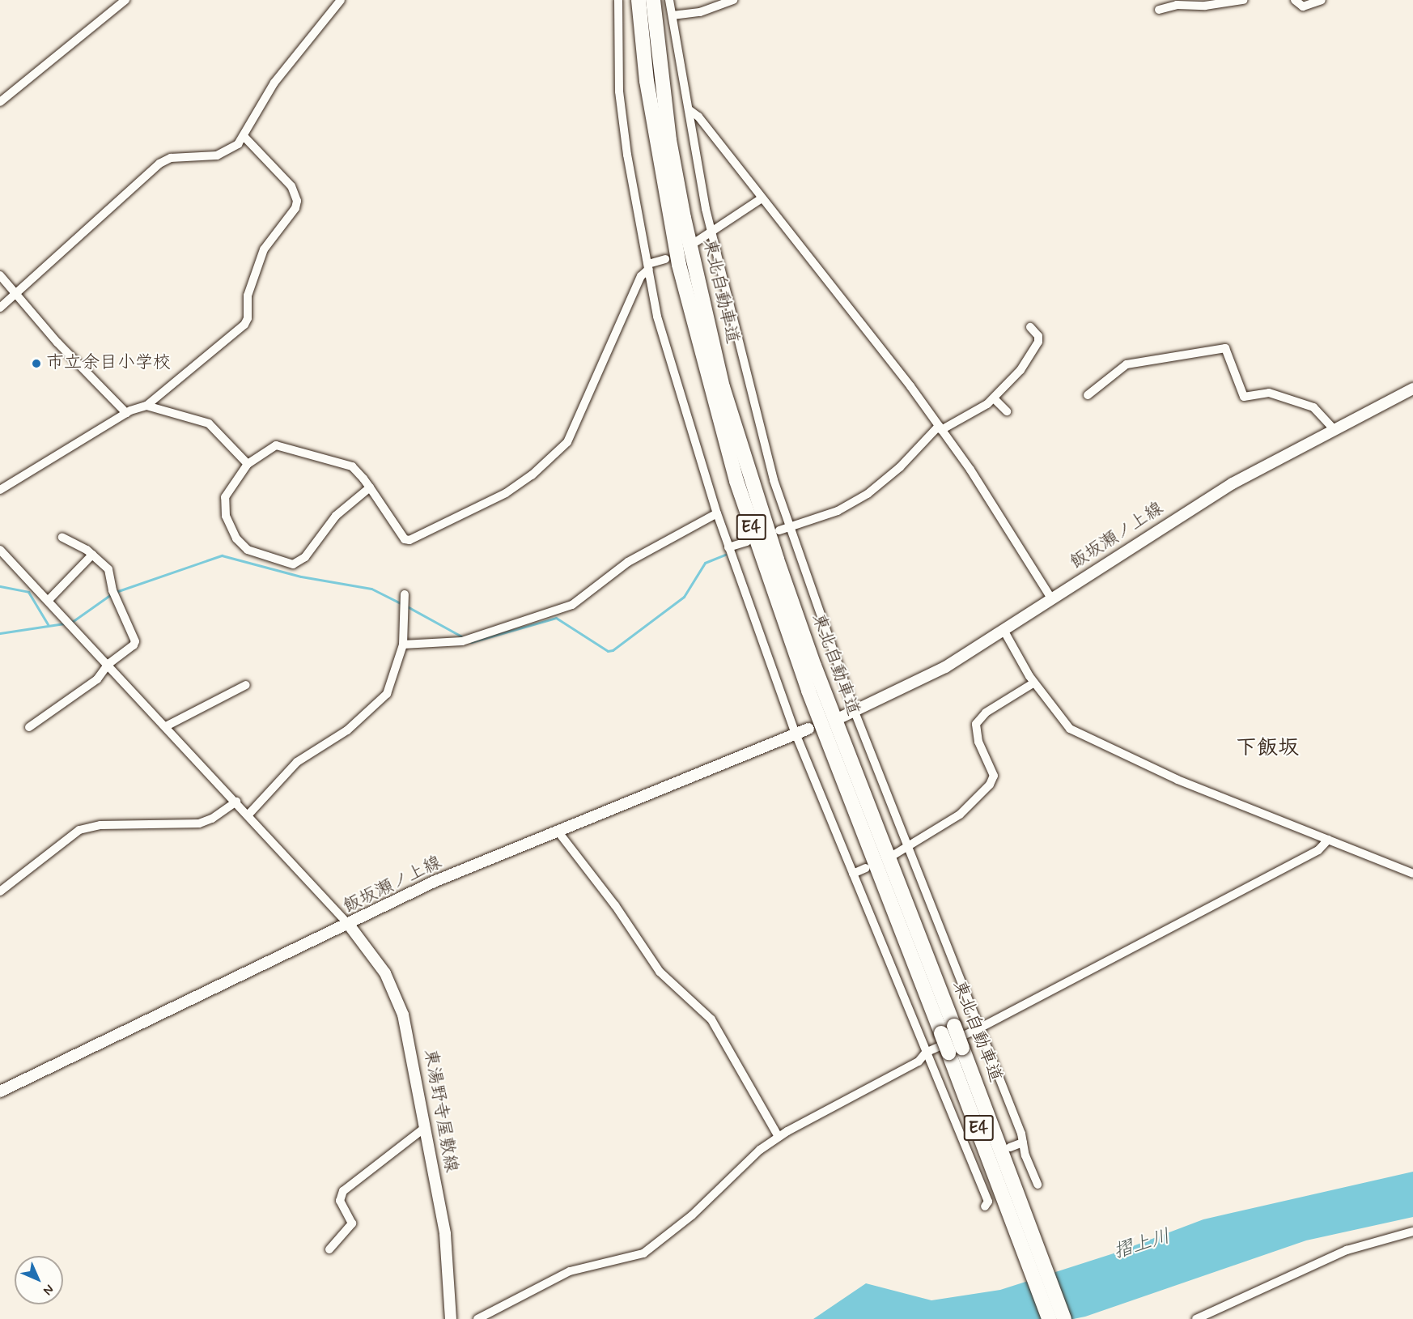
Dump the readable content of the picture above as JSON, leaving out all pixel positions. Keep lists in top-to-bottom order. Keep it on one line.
{"streets":{"highway":["東北自動車道","E4"],"main road":["飯坂瀬ノ上線","東湯野寺屋敷線"]},"crossings":[["飯坂瀬ノ上線","東湯野寺屋敷線"]],"districts":["下飯坂"],"water":["摺上川"],"places":["市立余目小学校"],"north":"bottom right"}
